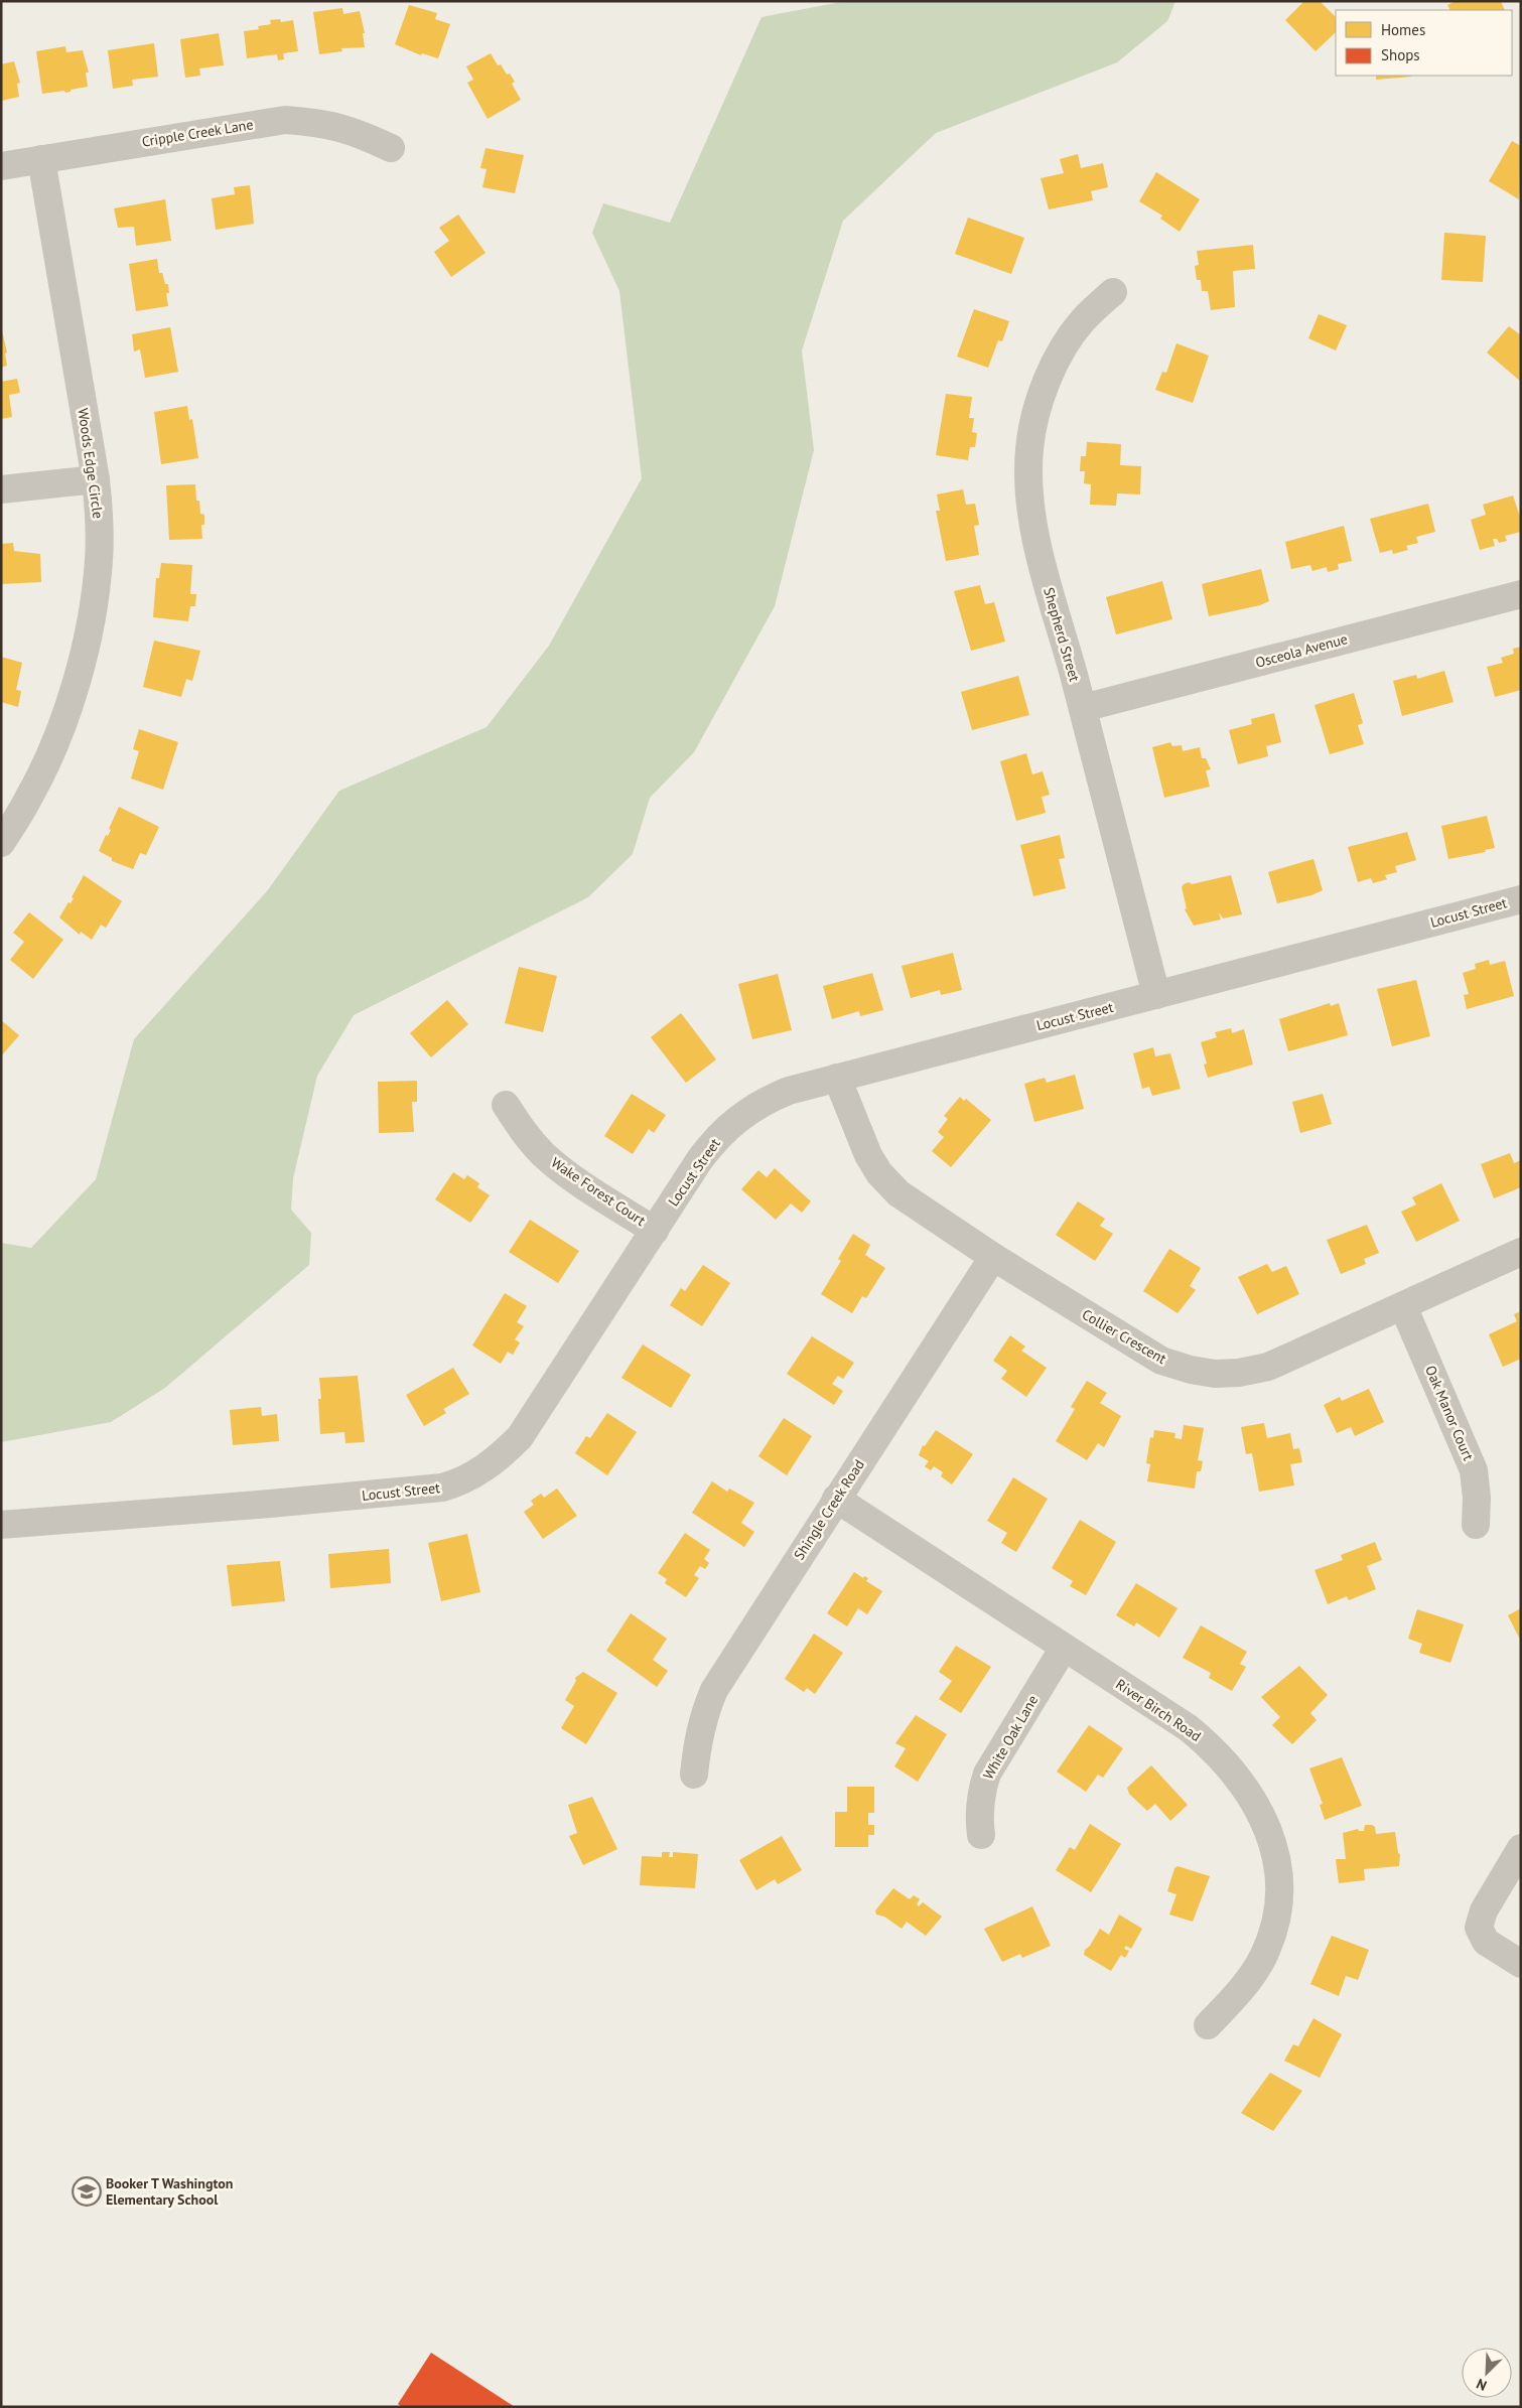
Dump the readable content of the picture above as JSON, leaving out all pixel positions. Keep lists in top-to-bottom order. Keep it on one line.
{"streets":{"street":["Cripple Creek Lane","Woods Edge Circle","Shepherd Street","Osceola Avenue","Locust Street","Wake Forest Court","Collier Crescent","Oak Manor Court","Shingle Creek Road","River Birch Road","White Oak Lane"]},"crossings":[["Cripple Creek Lane","Woods Edge Circle"],["Shepherd Street","Osceola Avenue"],["Shepherd Street","Locust Street"],["Locust Street","Wake Forest Court"],["Locust Street","Collier Crescent"],["Collier Crescent","Oak Manor Court"],["Collier Crescent","Shingle Creek Road"],["Shingle Creek Road","River Birch Road"],["River Birch Road","White Oak Lane"]],"places":{"school or university":["Booker T Washington Elementary School"]},"legend":["Homes","Shops"],"north":"bottom left"}
